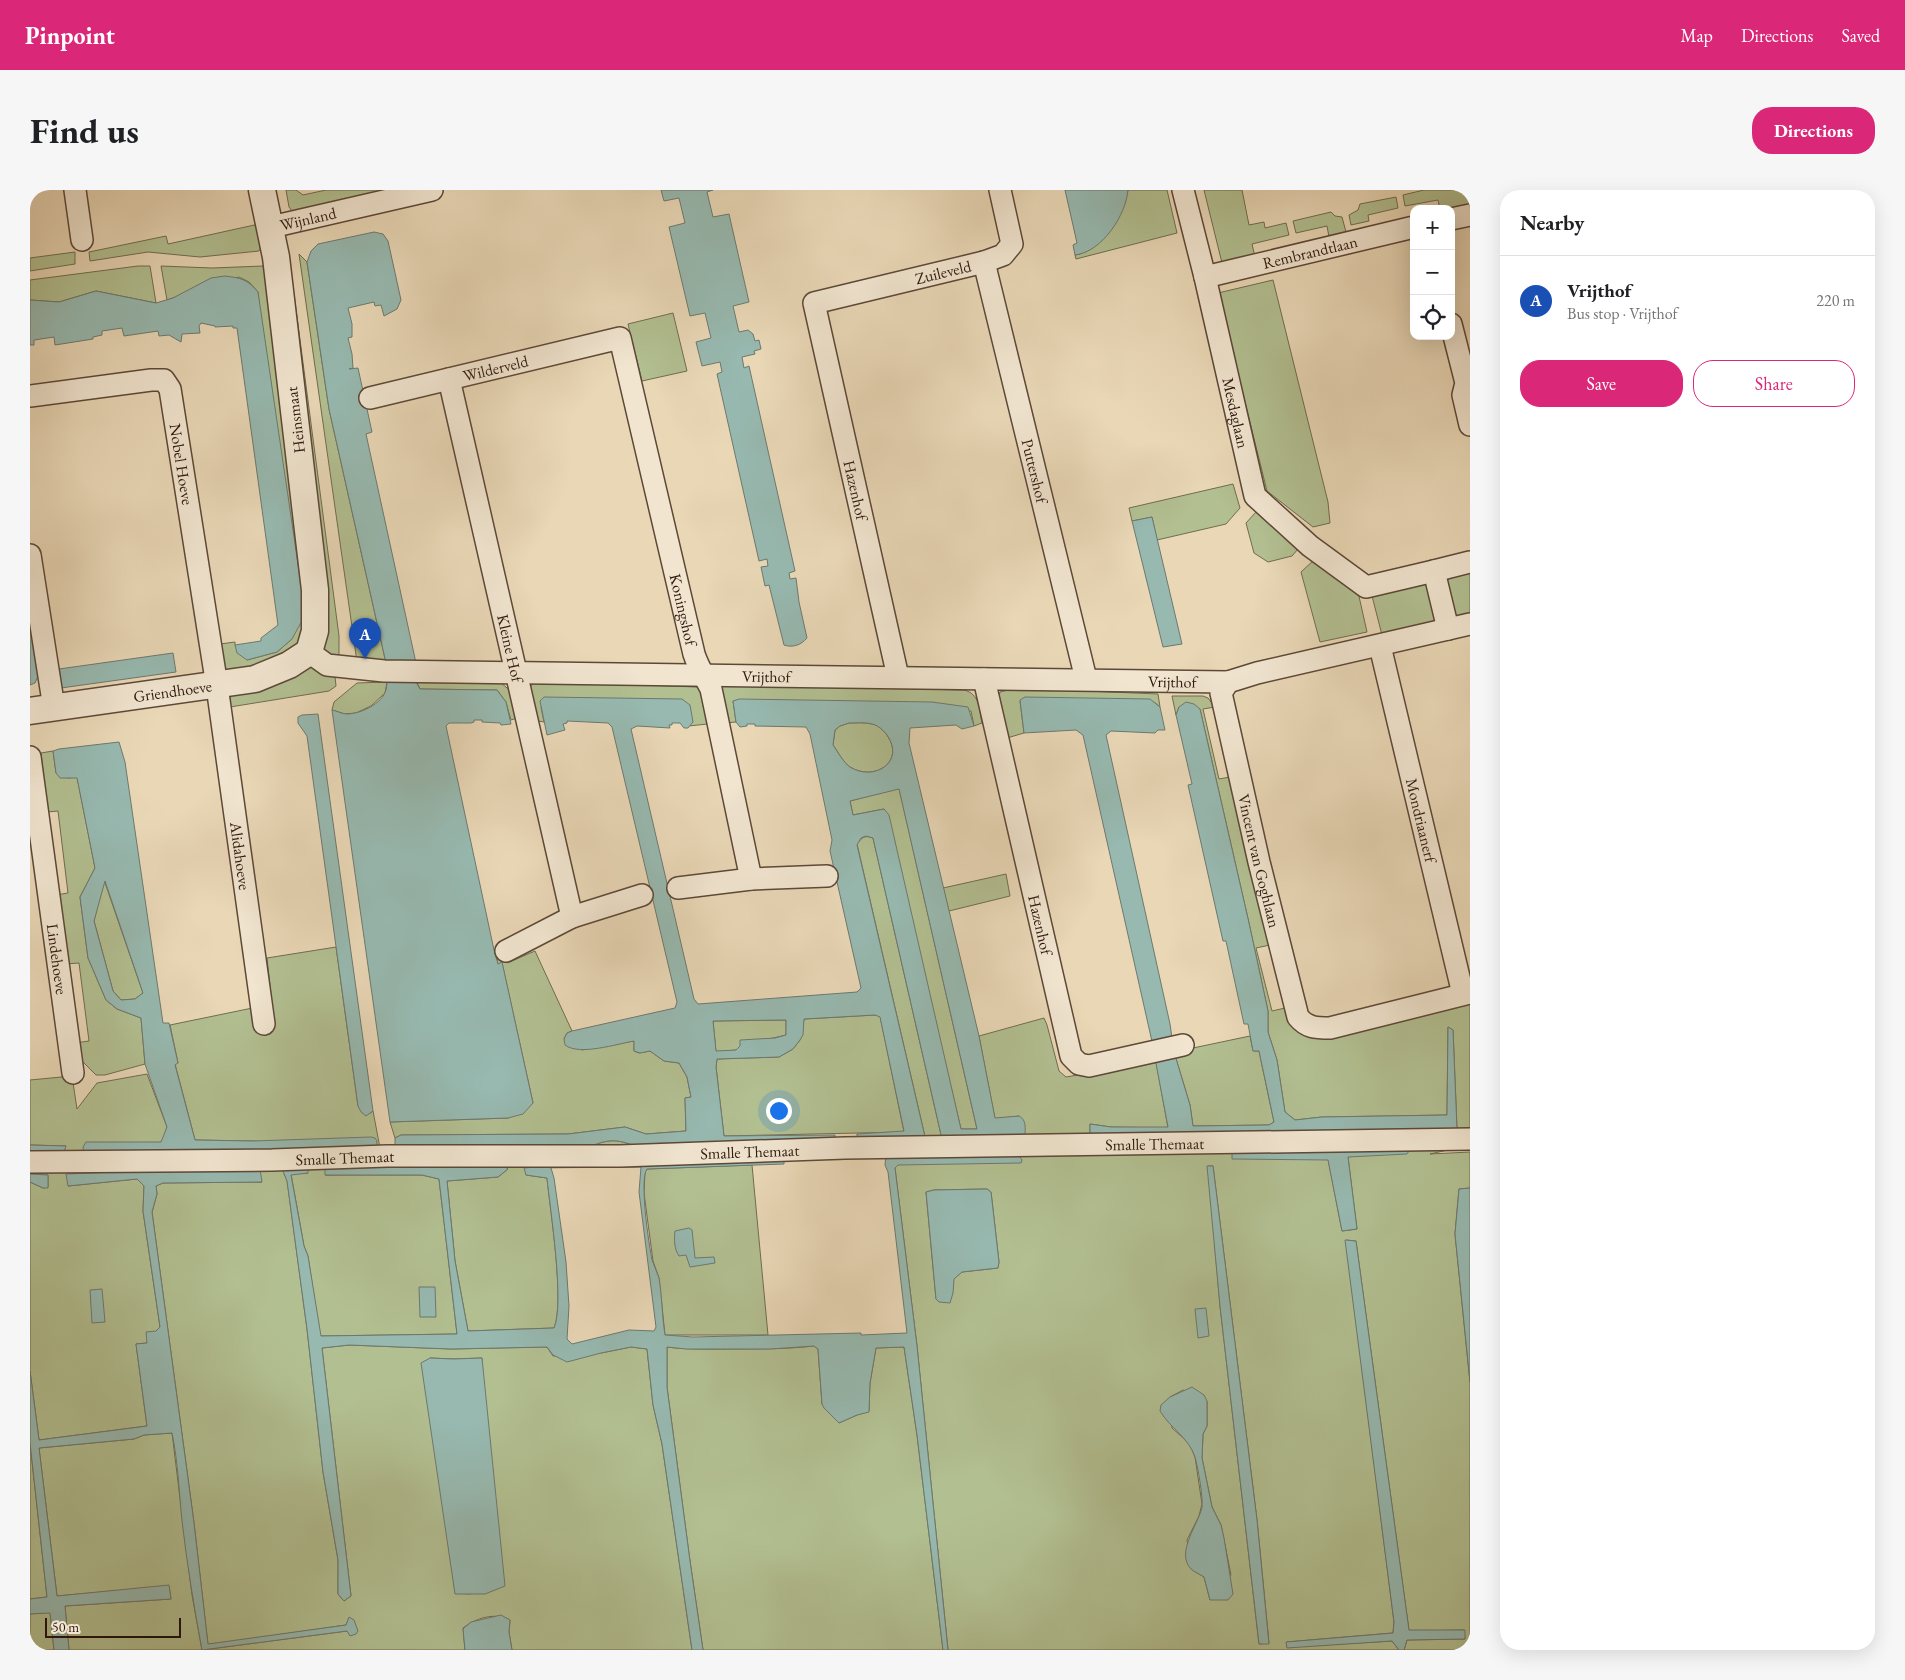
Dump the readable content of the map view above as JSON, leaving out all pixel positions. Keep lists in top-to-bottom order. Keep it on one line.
{"streets":{"street":["Wijnland","Rembrandtlaan","Zuileveld","Wilderveld","Mesdaglaan","Heinsmaat","Nobel Hoeve","Puttershof","Hazenhof","Koningshof","Kleine Hof","Vrijthof","Griendhoeve","Mondriaanerf","Alidahoeve","Vincent van Goghlaan","Lindehoeve","Smalle Themaat"]},"crossings":[["Wijnland","Heinsmaat"],["Rembrandtlaan","Mesdaglaan"],["Zuileveld","Puttershof"],["Zuileveld","Hazenhof"],["Wilderveld","Koningshof"],["Wilderveld","Kleine Hof"],["Heinsmaat","Vrijthof"],["Heinsmaat","Griendhoeve"],["Nobel Hoeve","Griendhoeve"],["Nobel Hoeve","Alidahoeve"],["Puttershof","Vrijthof"],["Hazenhof","Vrijthof"],["Koningshof","Vrijthof"],["Kleine Hof","Vrijthof"],["Vrijthof","Griendhoeve"],["Vrijthof","Vincent van Goghlaan"],["Griendhoeve","Alidahoeve"],["Mondriaanerf","Vincent van Goghlaan"]],"scale_bar":"50 m","page":{"header":"Pinpoint","nav":["Map","Directions","Saved"],"buttons":["Directions",["Save","Share"]],"title":"Find us","heading":"Nearby","map_buttons":["+","−"],"list":[{"mark":"A","name":"Vrijthof","note":"Bus stop · Vrijthof","value":"220 m"}],"pins":"A","scale":"50 m"}}
